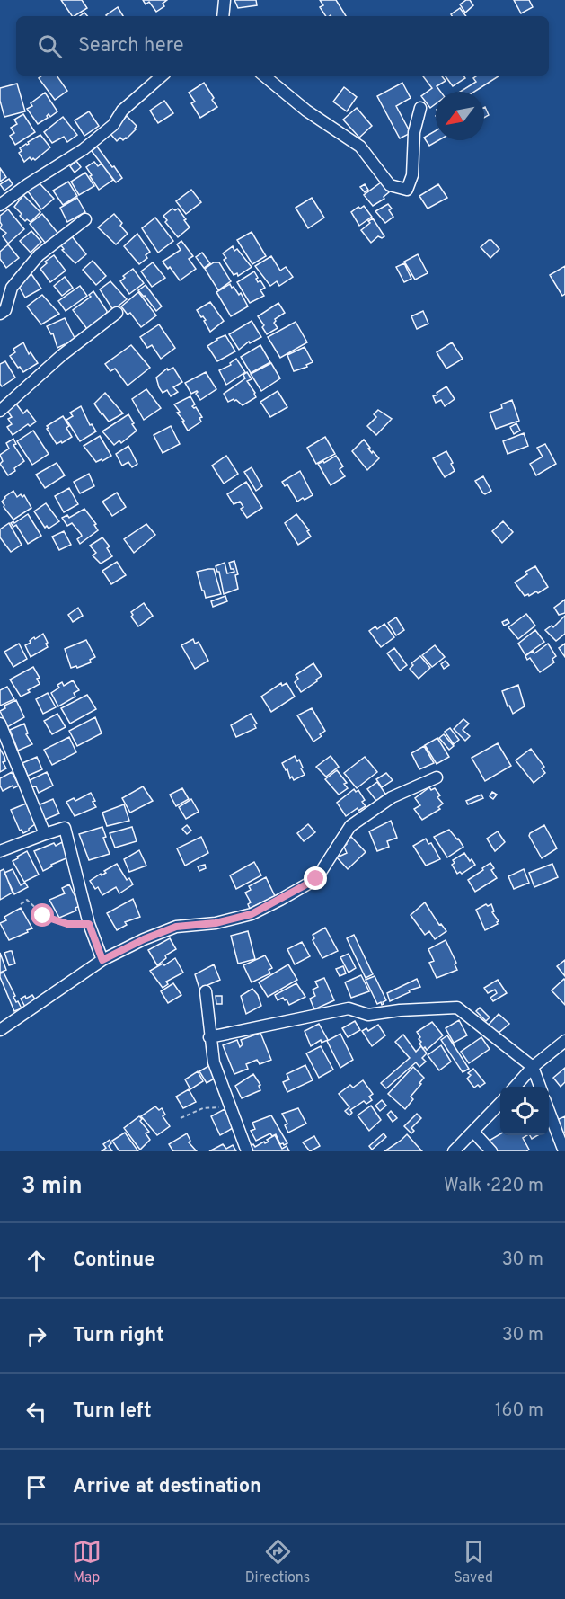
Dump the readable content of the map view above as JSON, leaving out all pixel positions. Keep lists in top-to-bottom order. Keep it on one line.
{"north":"bottom left","page":{"search":"Search here","heading":["3 min","Walk · 220 m"],"list":[["Continue","30 m"],["Turn right","30 m"],["Turn left","160 m"],"Arrive at destination"],"nav":["Map","Directions","Saved"]}}
